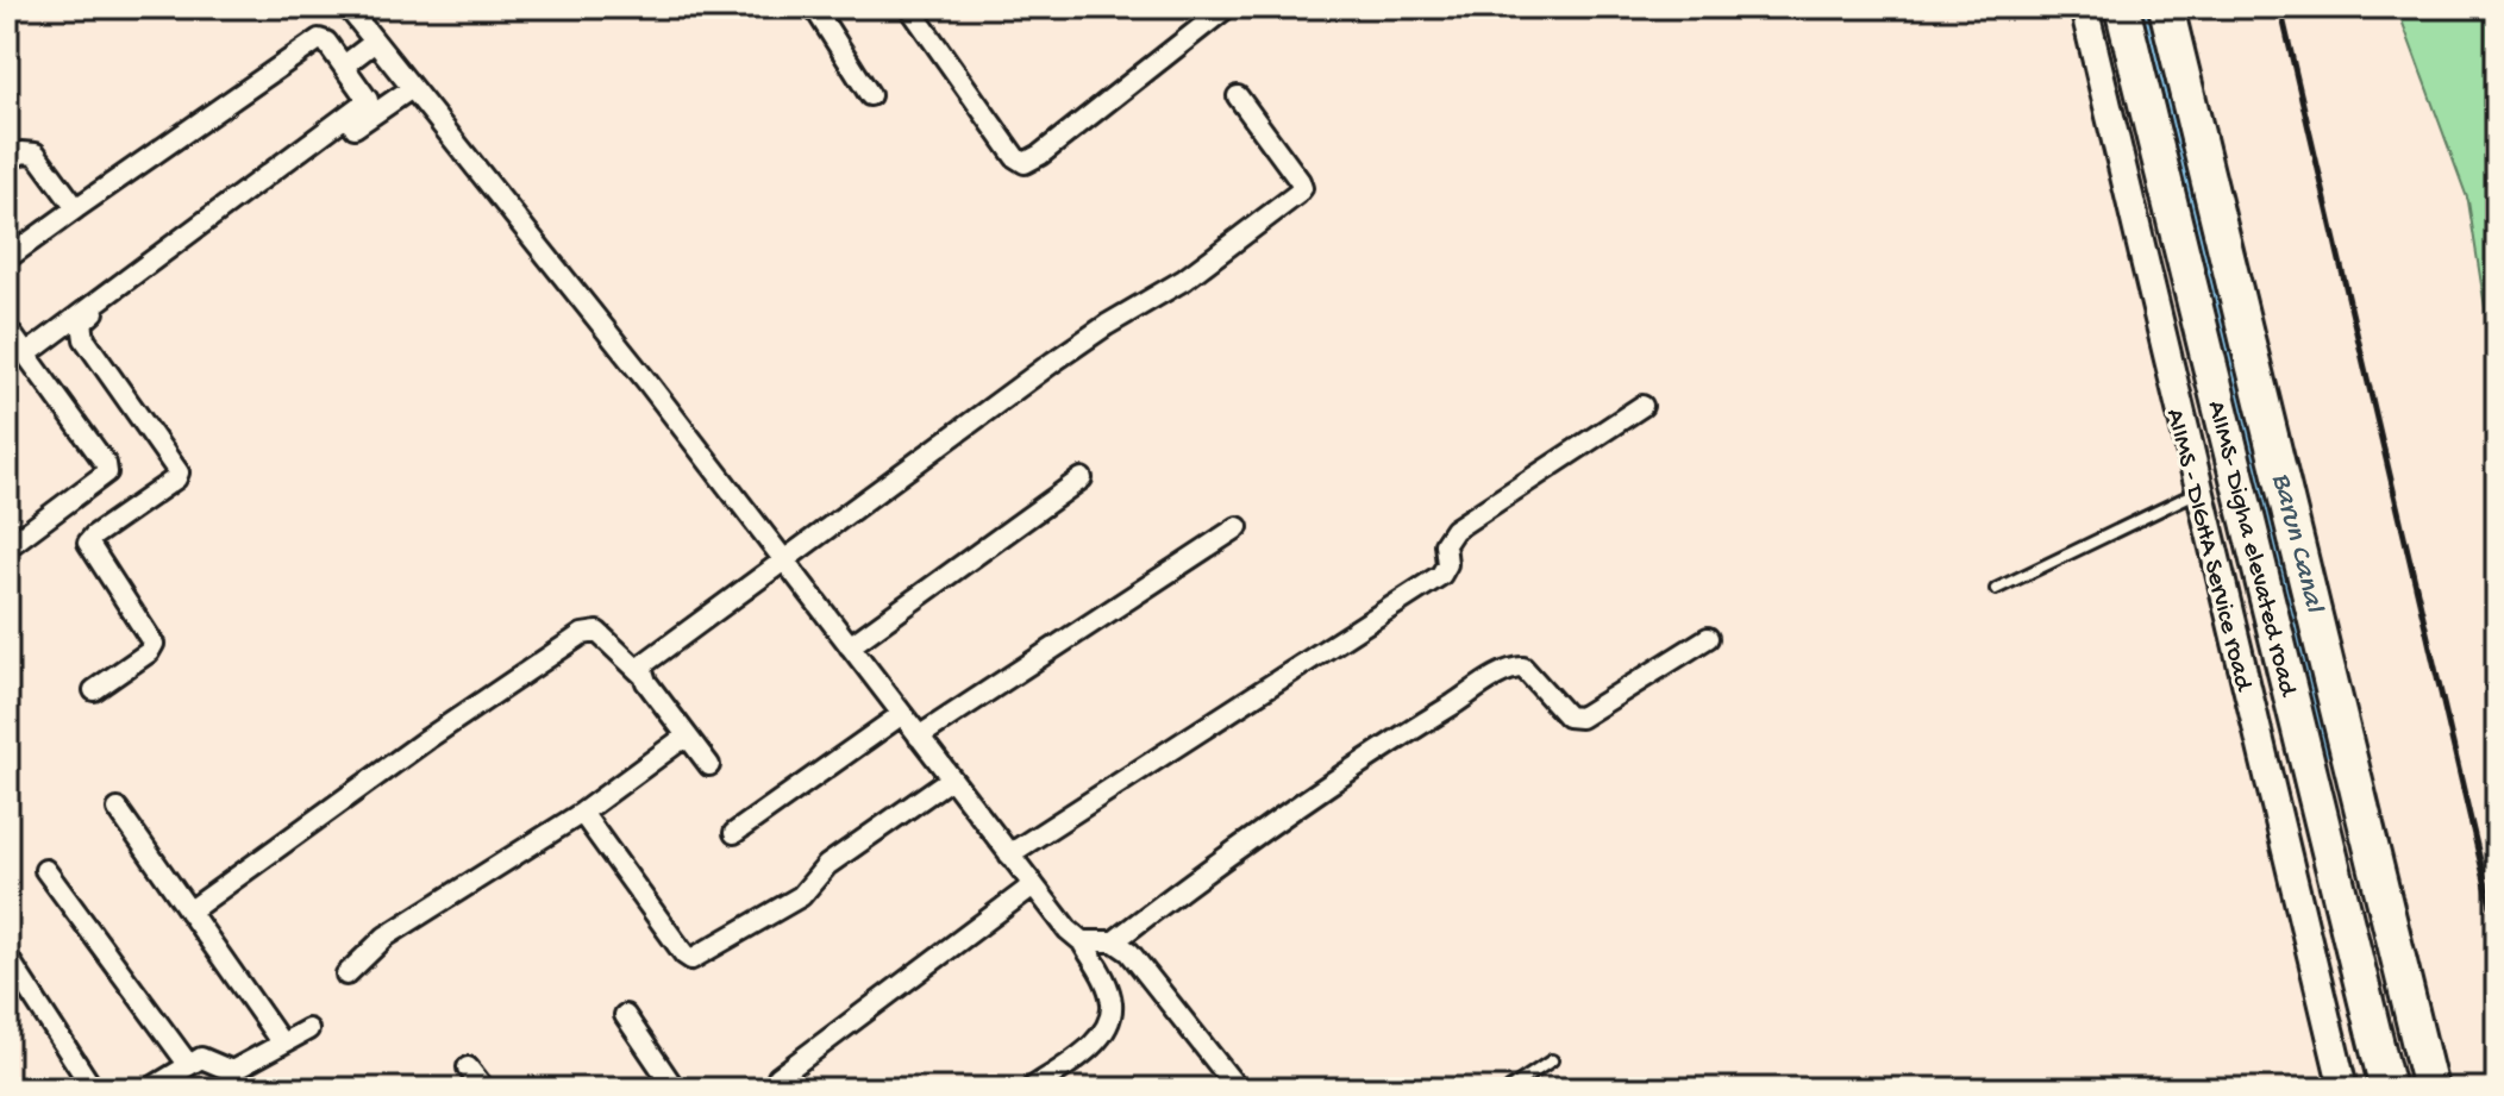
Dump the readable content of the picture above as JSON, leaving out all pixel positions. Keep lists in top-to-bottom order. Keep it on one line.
{"streets":{"highway":["AIIMS- Digha elevated road"],"main road":["AIIMS - DIGHA Service road"]},"water":["Barun Canal"]}
